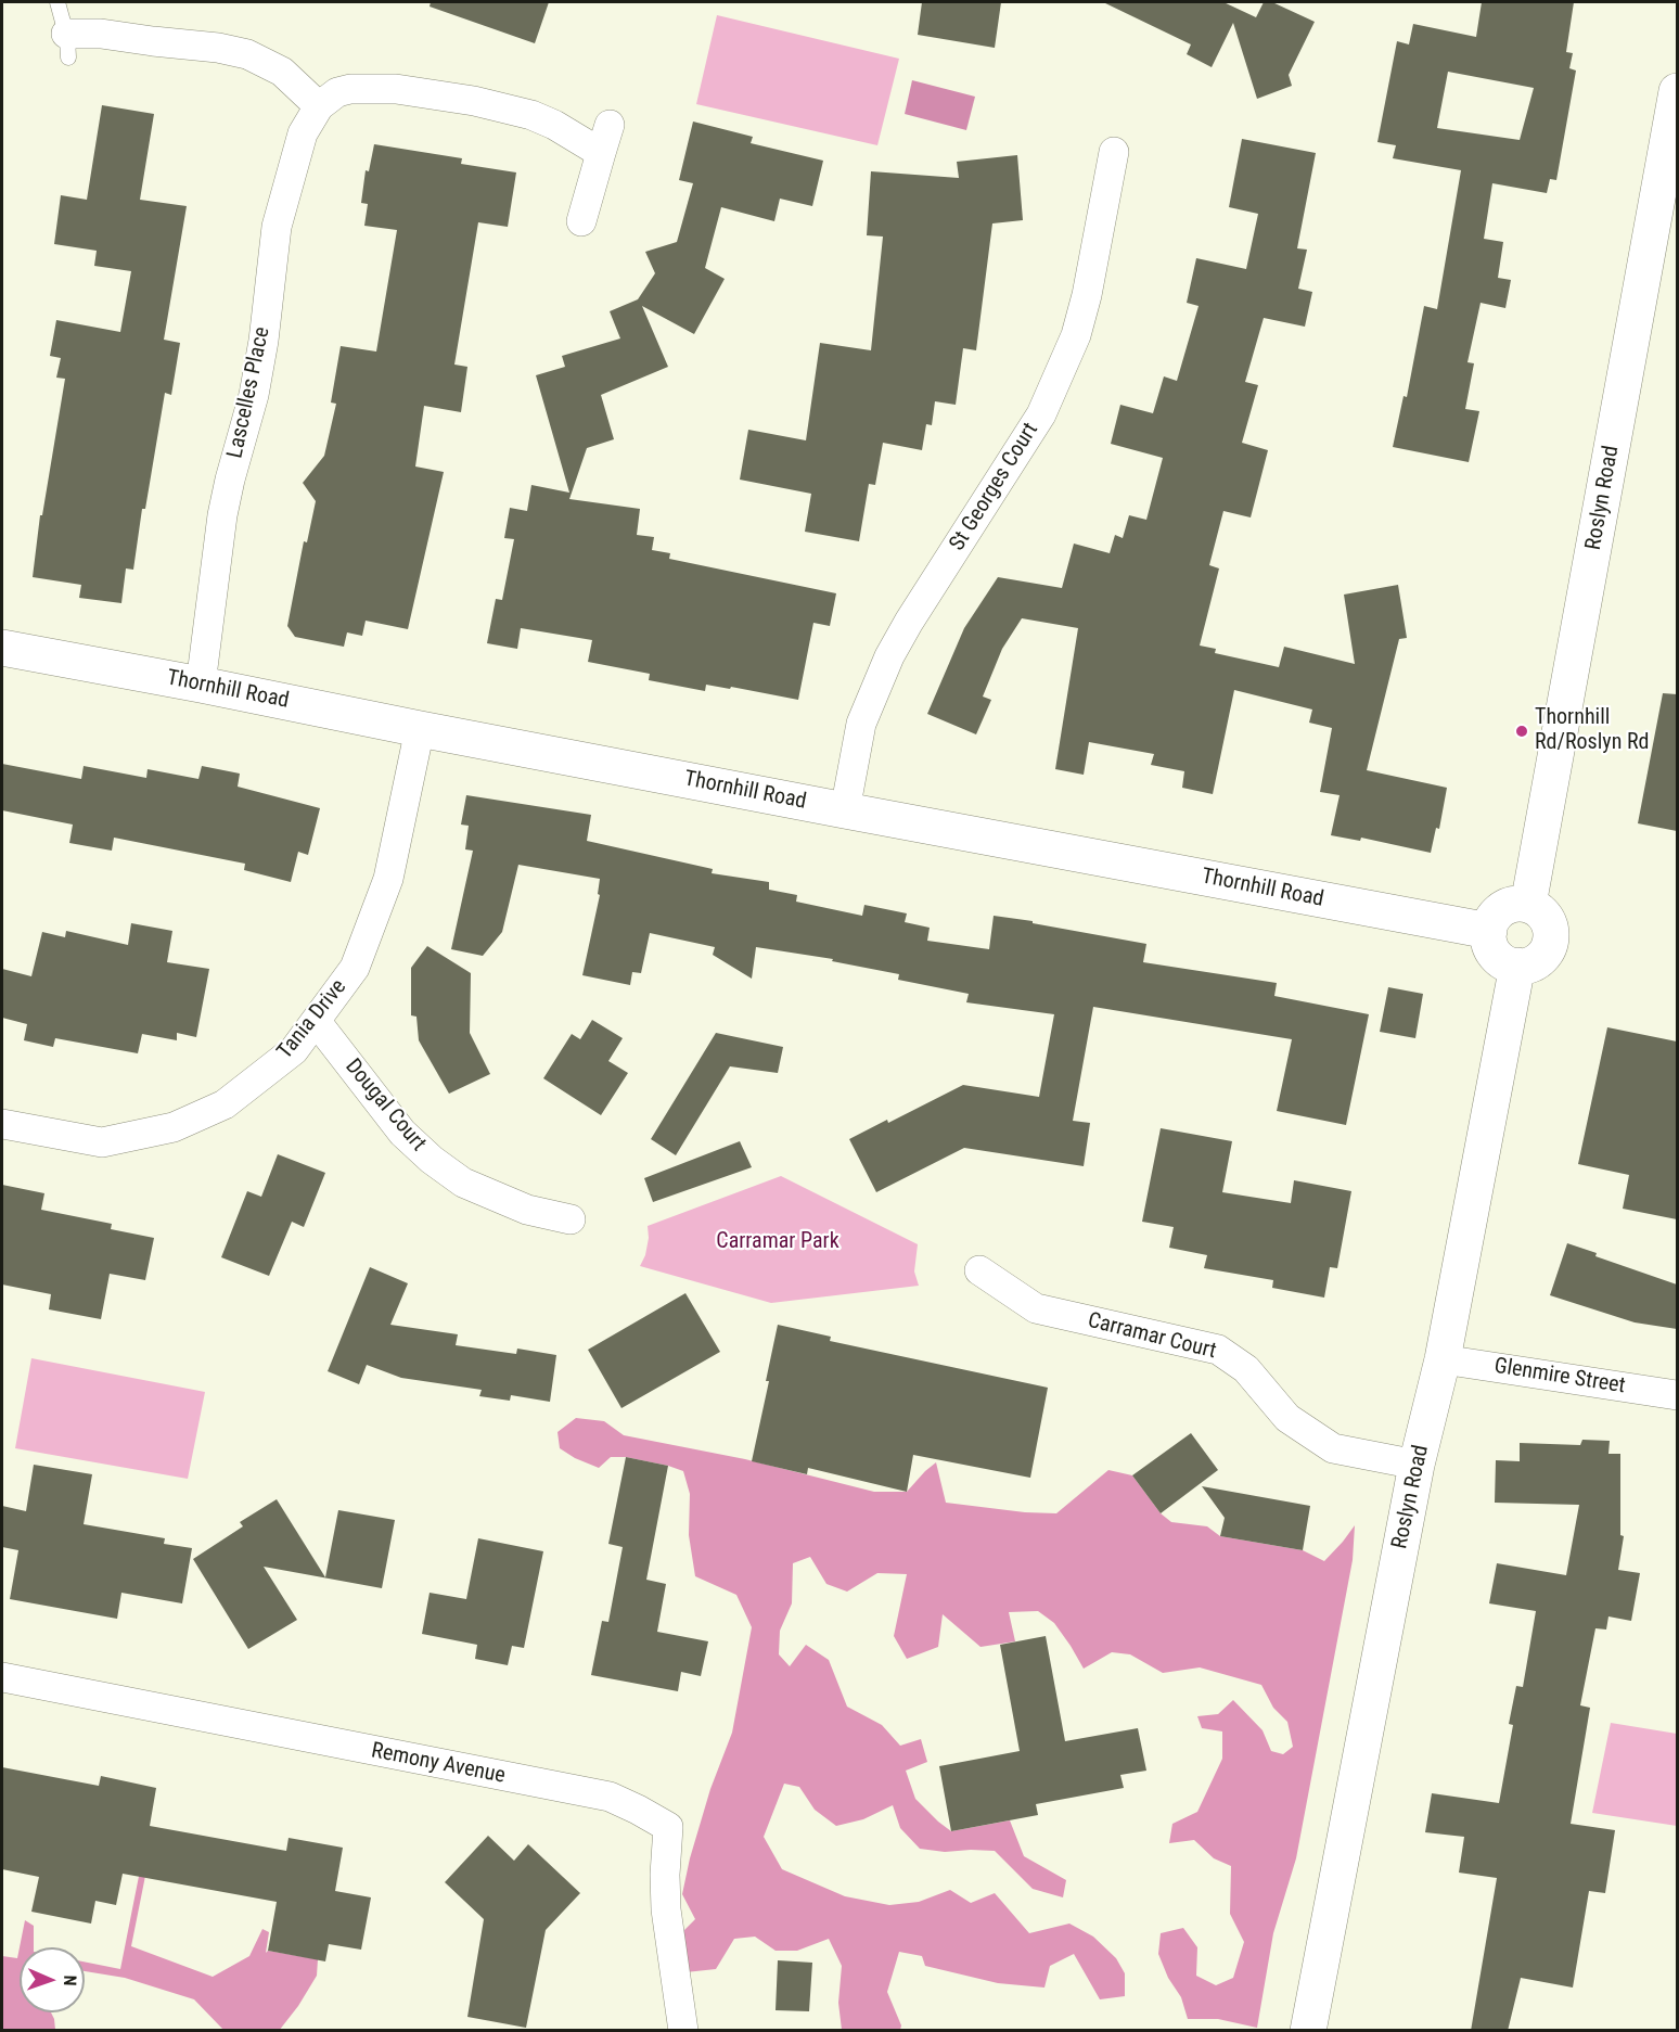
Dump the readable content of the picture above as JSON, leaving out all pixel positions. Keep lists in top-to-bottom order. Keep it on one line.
{"streets":{"street":["Lascelles Place","St Georges Court","Roslyn Road","Thornhill Road","Tania Drive","Dougal Court","Carramar Court","Glenmire Street","Remony Avenue"]},"crossings":[["Lascelles Place","Thornhill Road"],["St Georges Court","Thornhill Road"],["Roslyn Road","Thornhill Road"],["Roslyn Road","Carramar Court"],["Roslyn Road","Glenmire Street"],["Thornhill Road","Tania Drive"],["Tania Drive","Dougal Court"]],"parks":["Carramar Park"],"places":["Thornhill Rd/Roslyn Rd"],"north":"right"}
